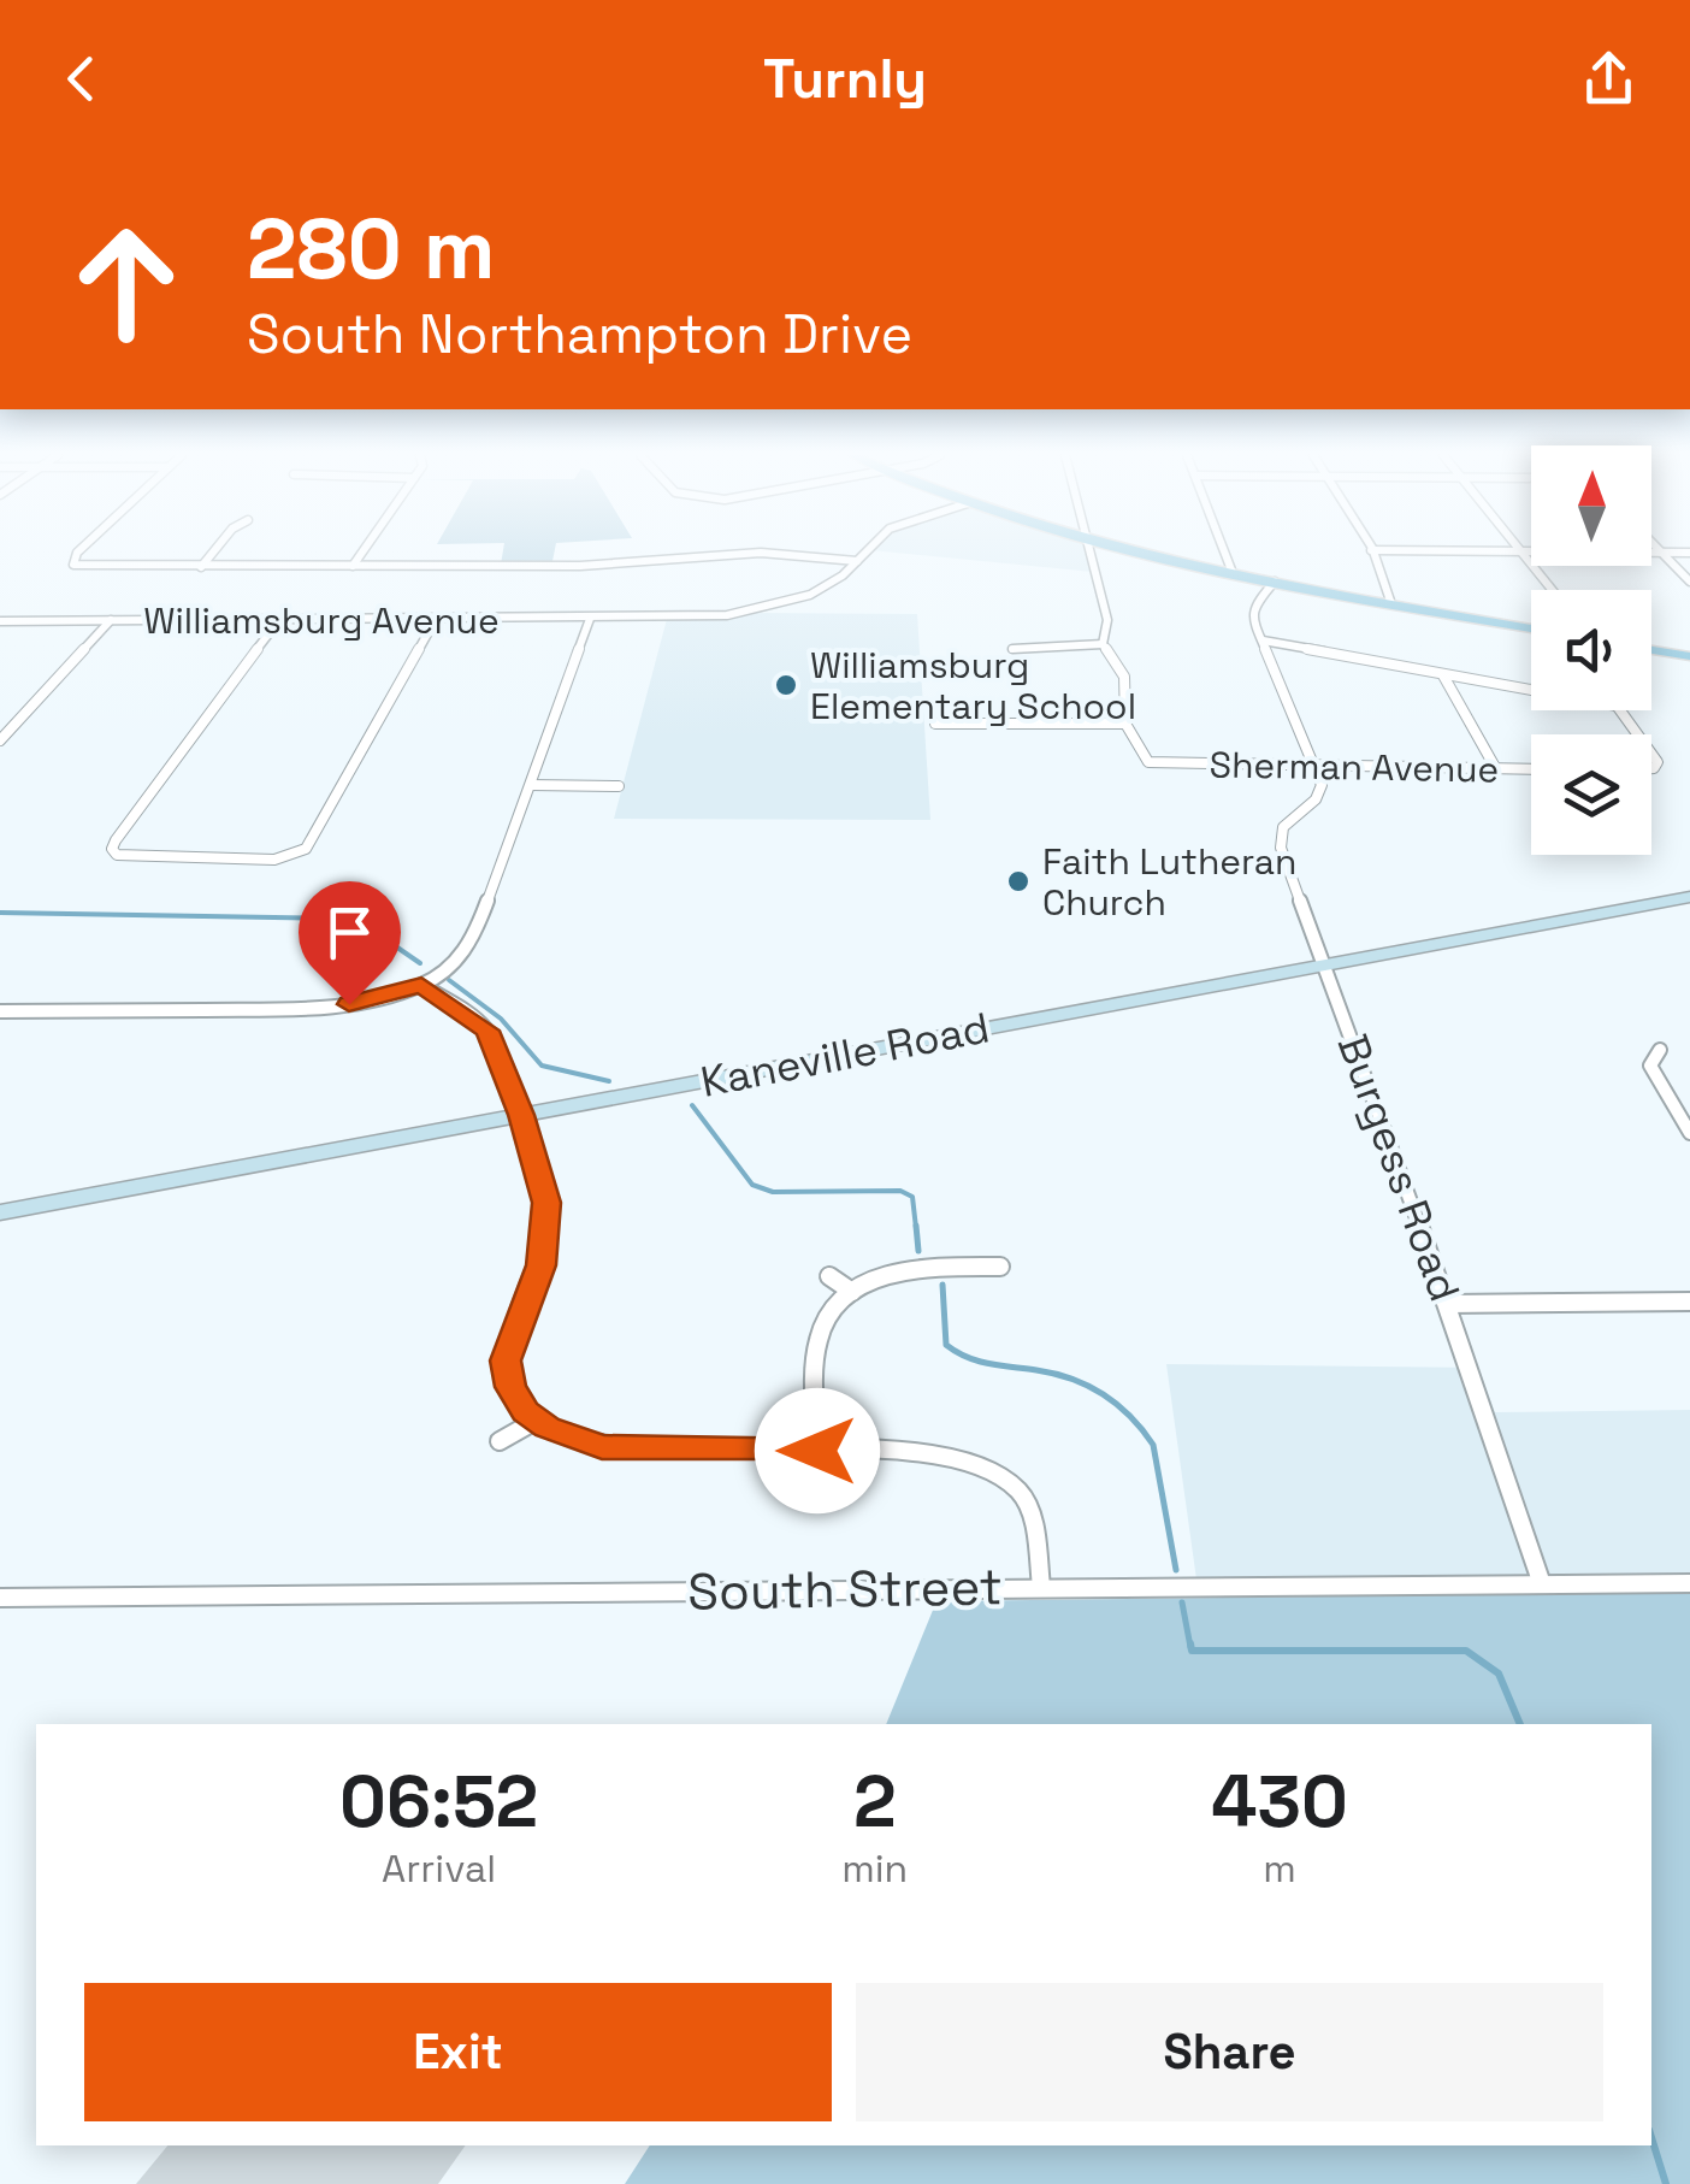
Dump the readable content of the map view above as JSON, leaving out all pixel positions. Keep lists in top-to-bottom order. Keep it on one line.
{"streets":{"main road":["Kaneville Road"],"street":["Williamsburg Avenue","Sherman Avenue","Burgess Road","South Street"]},"crossings":[["Sherman Avenue","Burgess Road"],["Kaneville Road","Burgess Road"],["Burgess Road","South Street"]],"places":["Williamsburg Elementary School","Faith Lutheran Church"],"north":"top","page":{"header":"Turnly","turn":["280 m","South Northampton Drive"],"eta":["06:52","Arrival","2","min","430","m"],"buttons":["Exit","Share"]}}
